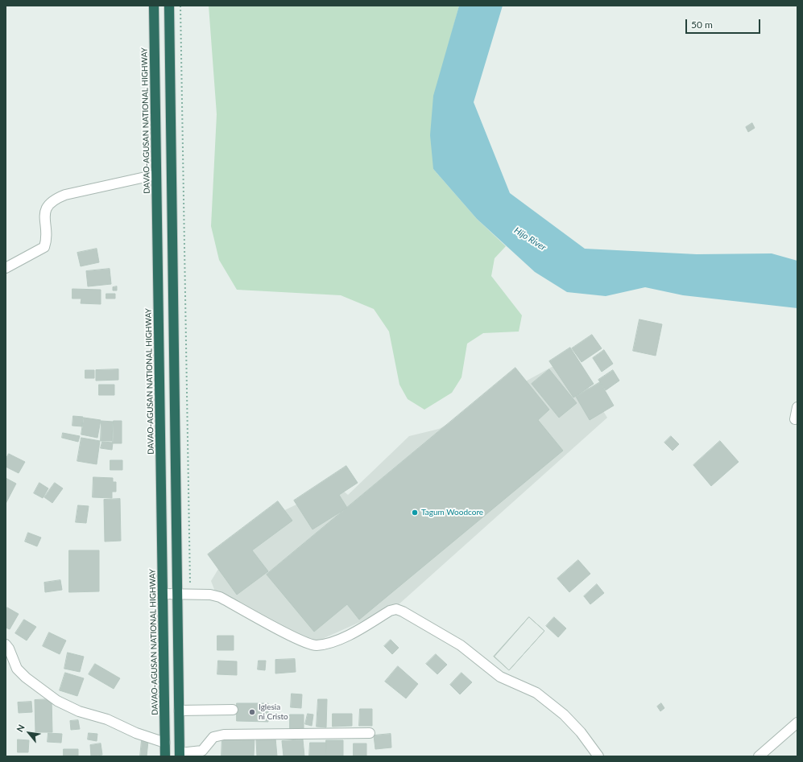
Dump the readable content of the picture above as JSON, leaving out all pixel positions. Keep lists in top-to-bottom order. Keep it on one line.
{"streets":{"highway":["DAVAO-AGUSAN NATIONAL HIGHWAY"]},"water":["Hijo River"],"places":["Tagum Woodcore","Iglesia ni Cristo"],"scale_bar":"50 m","north":"top left"}
